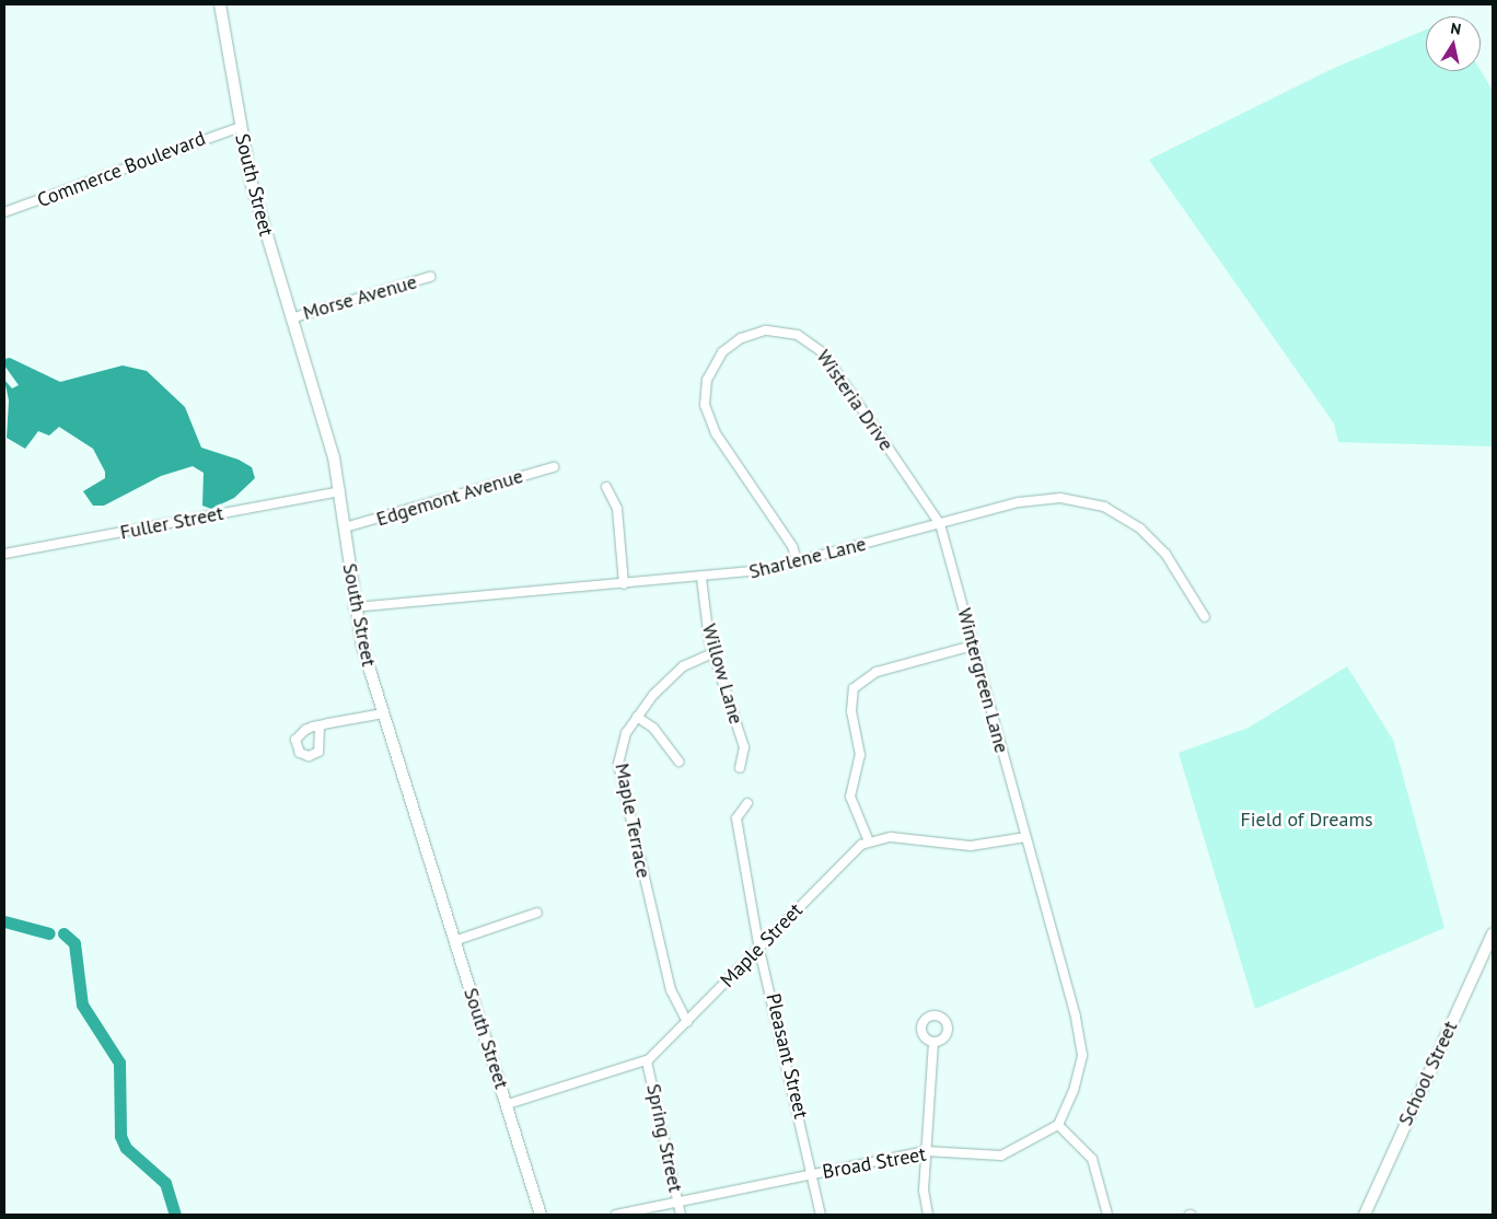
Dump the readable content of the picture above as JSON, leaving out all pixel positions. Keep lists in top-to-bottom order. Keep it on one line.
{"streets":{"main road":["South Street","School Street"],"street":["Commerce Boulevard","Morse Avenue","Wisteria Drive","Edgemont Avenue","Fuller Street","Sharlene Lane","Willow Lane","Wintergreen Lane","Maple Terrace","Maple Street","Pleasant Street","Spring Street","Broad Street"]},"crossings":[["Commerce Boulevard","South Street"],["South Street","Morse Avenue"],["South Street","Edgemont Avenue"],["South Street","Fuller Street"],["South Street","Sharlene Lane"],["South Street","Maple Street"],["Wisteria Drive","Sharlene Lane"],["Wisteria Drive","Wintergreen Lane"],["Sharlene Lane","Willow Lane"],["Sharlene Lane","Wintergreen Lane"],["Willow Lane","Maple Terrace"],["Wintergreen Lane","Maple Street"],["Maple Terrace","Maple Street"],["Maple Street","Pleasant Street"],["Maple Street","Spring Street"],["Pleasant Street","Broad Street"],["Spring Street","Broad Street"]],"parks":["Field of Dreams"],"north":"top"}
